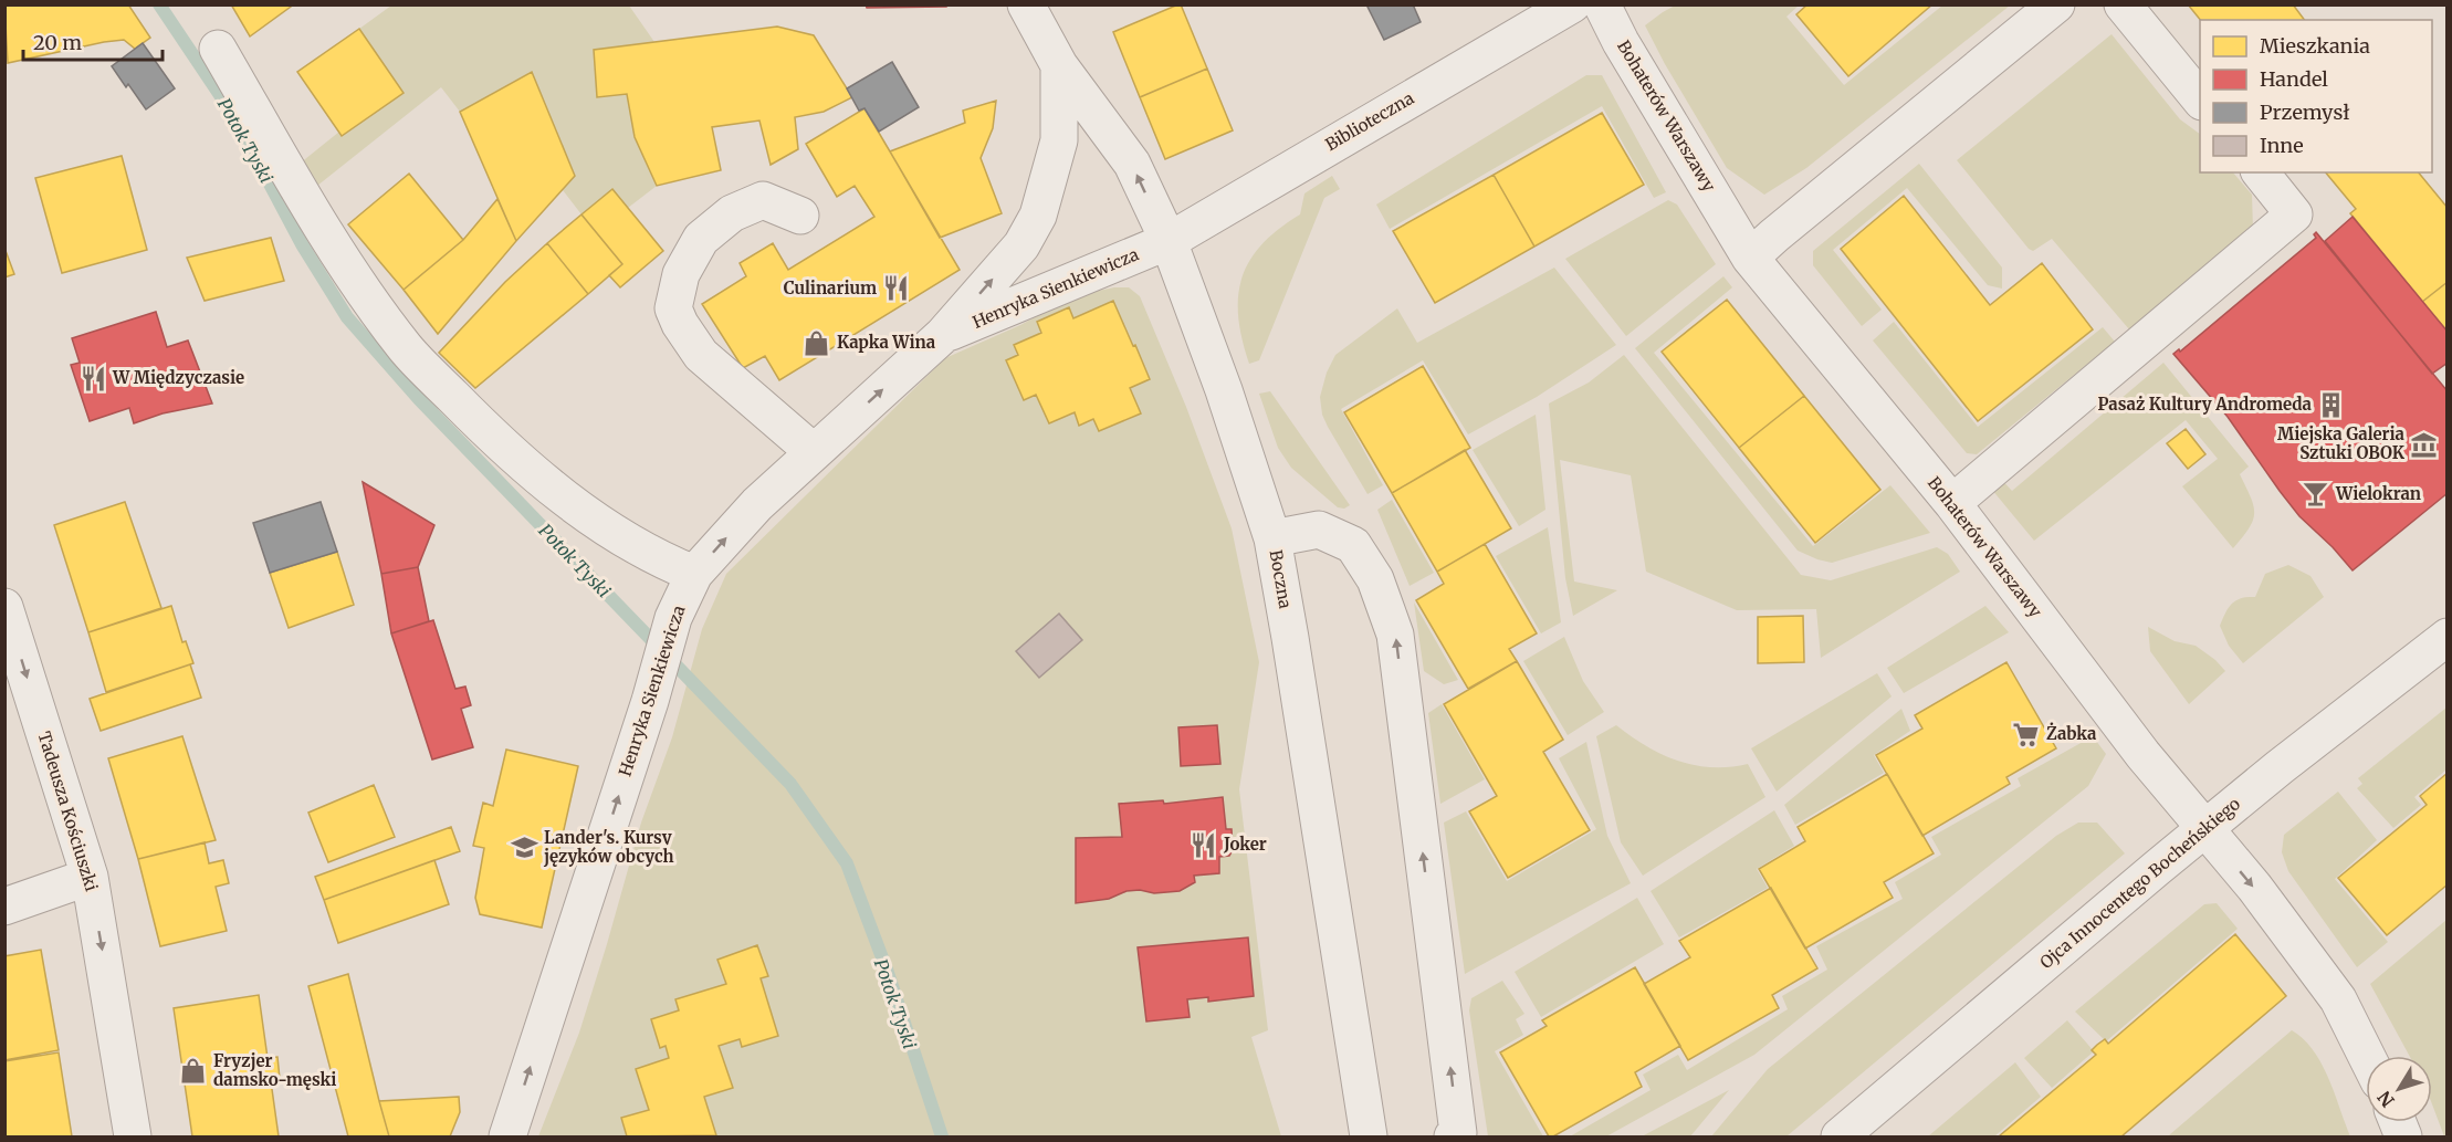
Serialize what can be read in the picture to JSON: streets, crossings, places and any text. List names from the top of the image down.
{
  "streets": {
    "street": [
      "Bohaterów Warszawy",
      "Biblioteczna",
      "Henryka Sienkiewicza",
      "Boczna",
      "Tadeusza Kościuszki",
      "Ojca Innocentego Bocheńskiego"
    ]
  },
  "crossings": [
    ["Bohaterów Warszawy", "Ojca Innocentego Bocheńskiego"],
    ["Biblioteczna", "Henryka Sienkiewicza"],
    ["Biblioteczna", "Boczna"],
    ["Henryka Sienkiewicza", "Boczna"]
  ],
  "one_way": ["Henryka Sienkiewicza", "Tadeusza Kościuszki"],
  "water": ["Potok Tyski"],
  "places": {
    "restaurant": ["Culinarium", "W Międzyczasie", "Joker"],
    "shop": ["Kapka Wina", "Fryzjer damsko-męski"],
    "building": ["Pasaż Kultury Andromeda"],
    "museum": ["Miejska Galeria Sztuki OBOK"],
    "bar": ["Wielokran"],
    "supermarket": ["Żabka"],
    "school or university": ["Lander's. Kursy języków obcych"]
  },
  "legend": [
    "Mieszkania",
    "Handel",
    "Przemysł",
    "Inne"
  ],
  "scale_bar": "20 m",
  "north": "bottom left"
}
